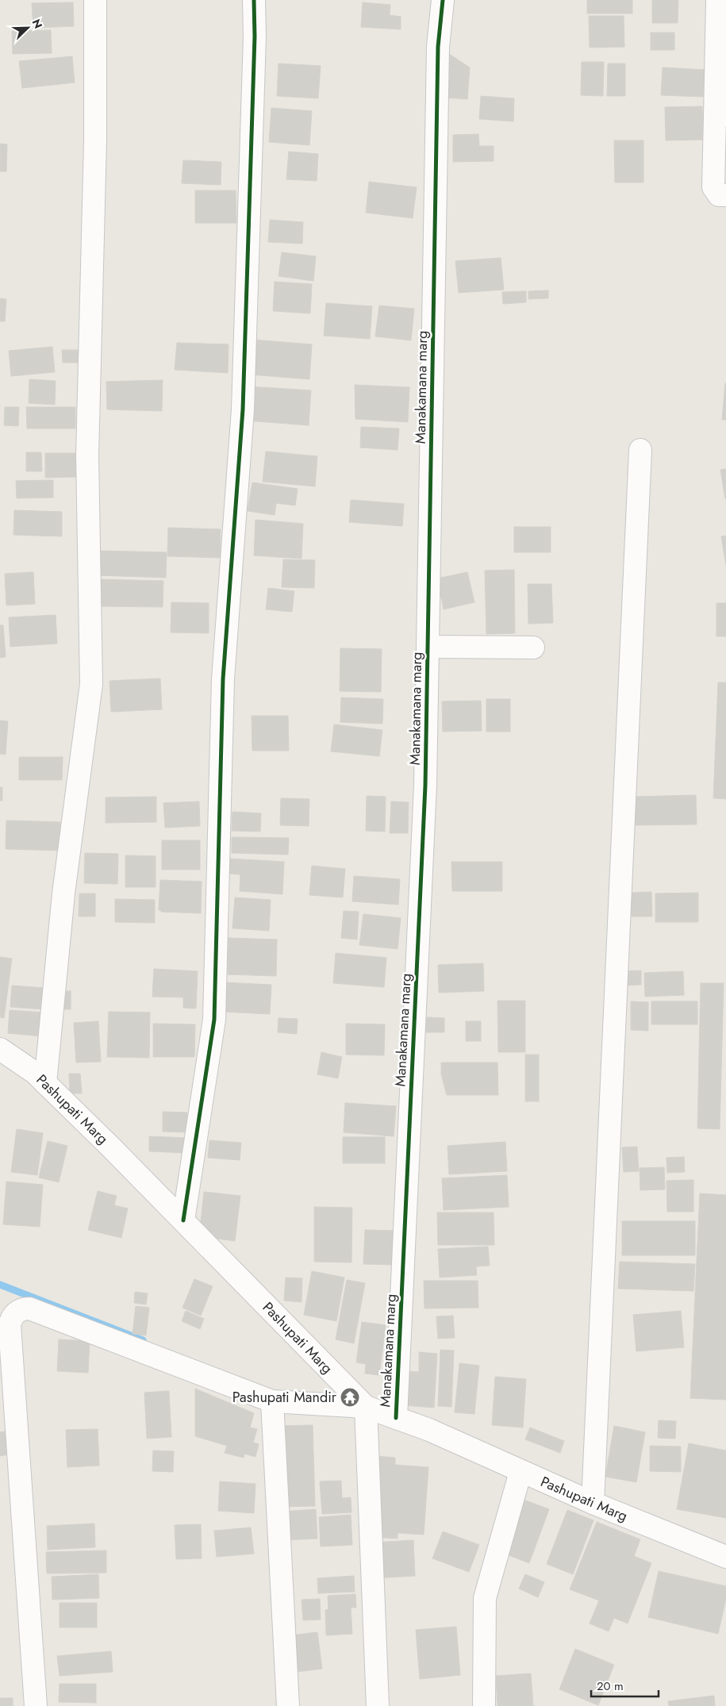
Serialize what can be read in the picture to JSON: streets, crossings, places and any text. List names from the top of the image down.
{
  "streets": {
    "street": ["Manakamana marg", "Pashupati Marg"]
  },
  "crossings": [
    ["Manakamana marg", "Pashupati Marg"]
  ],
  "places": {
    "temple": ["Pashupati Mandir"]
  },
  "scale_bar": "20 m",
  "north": "top right"
}
